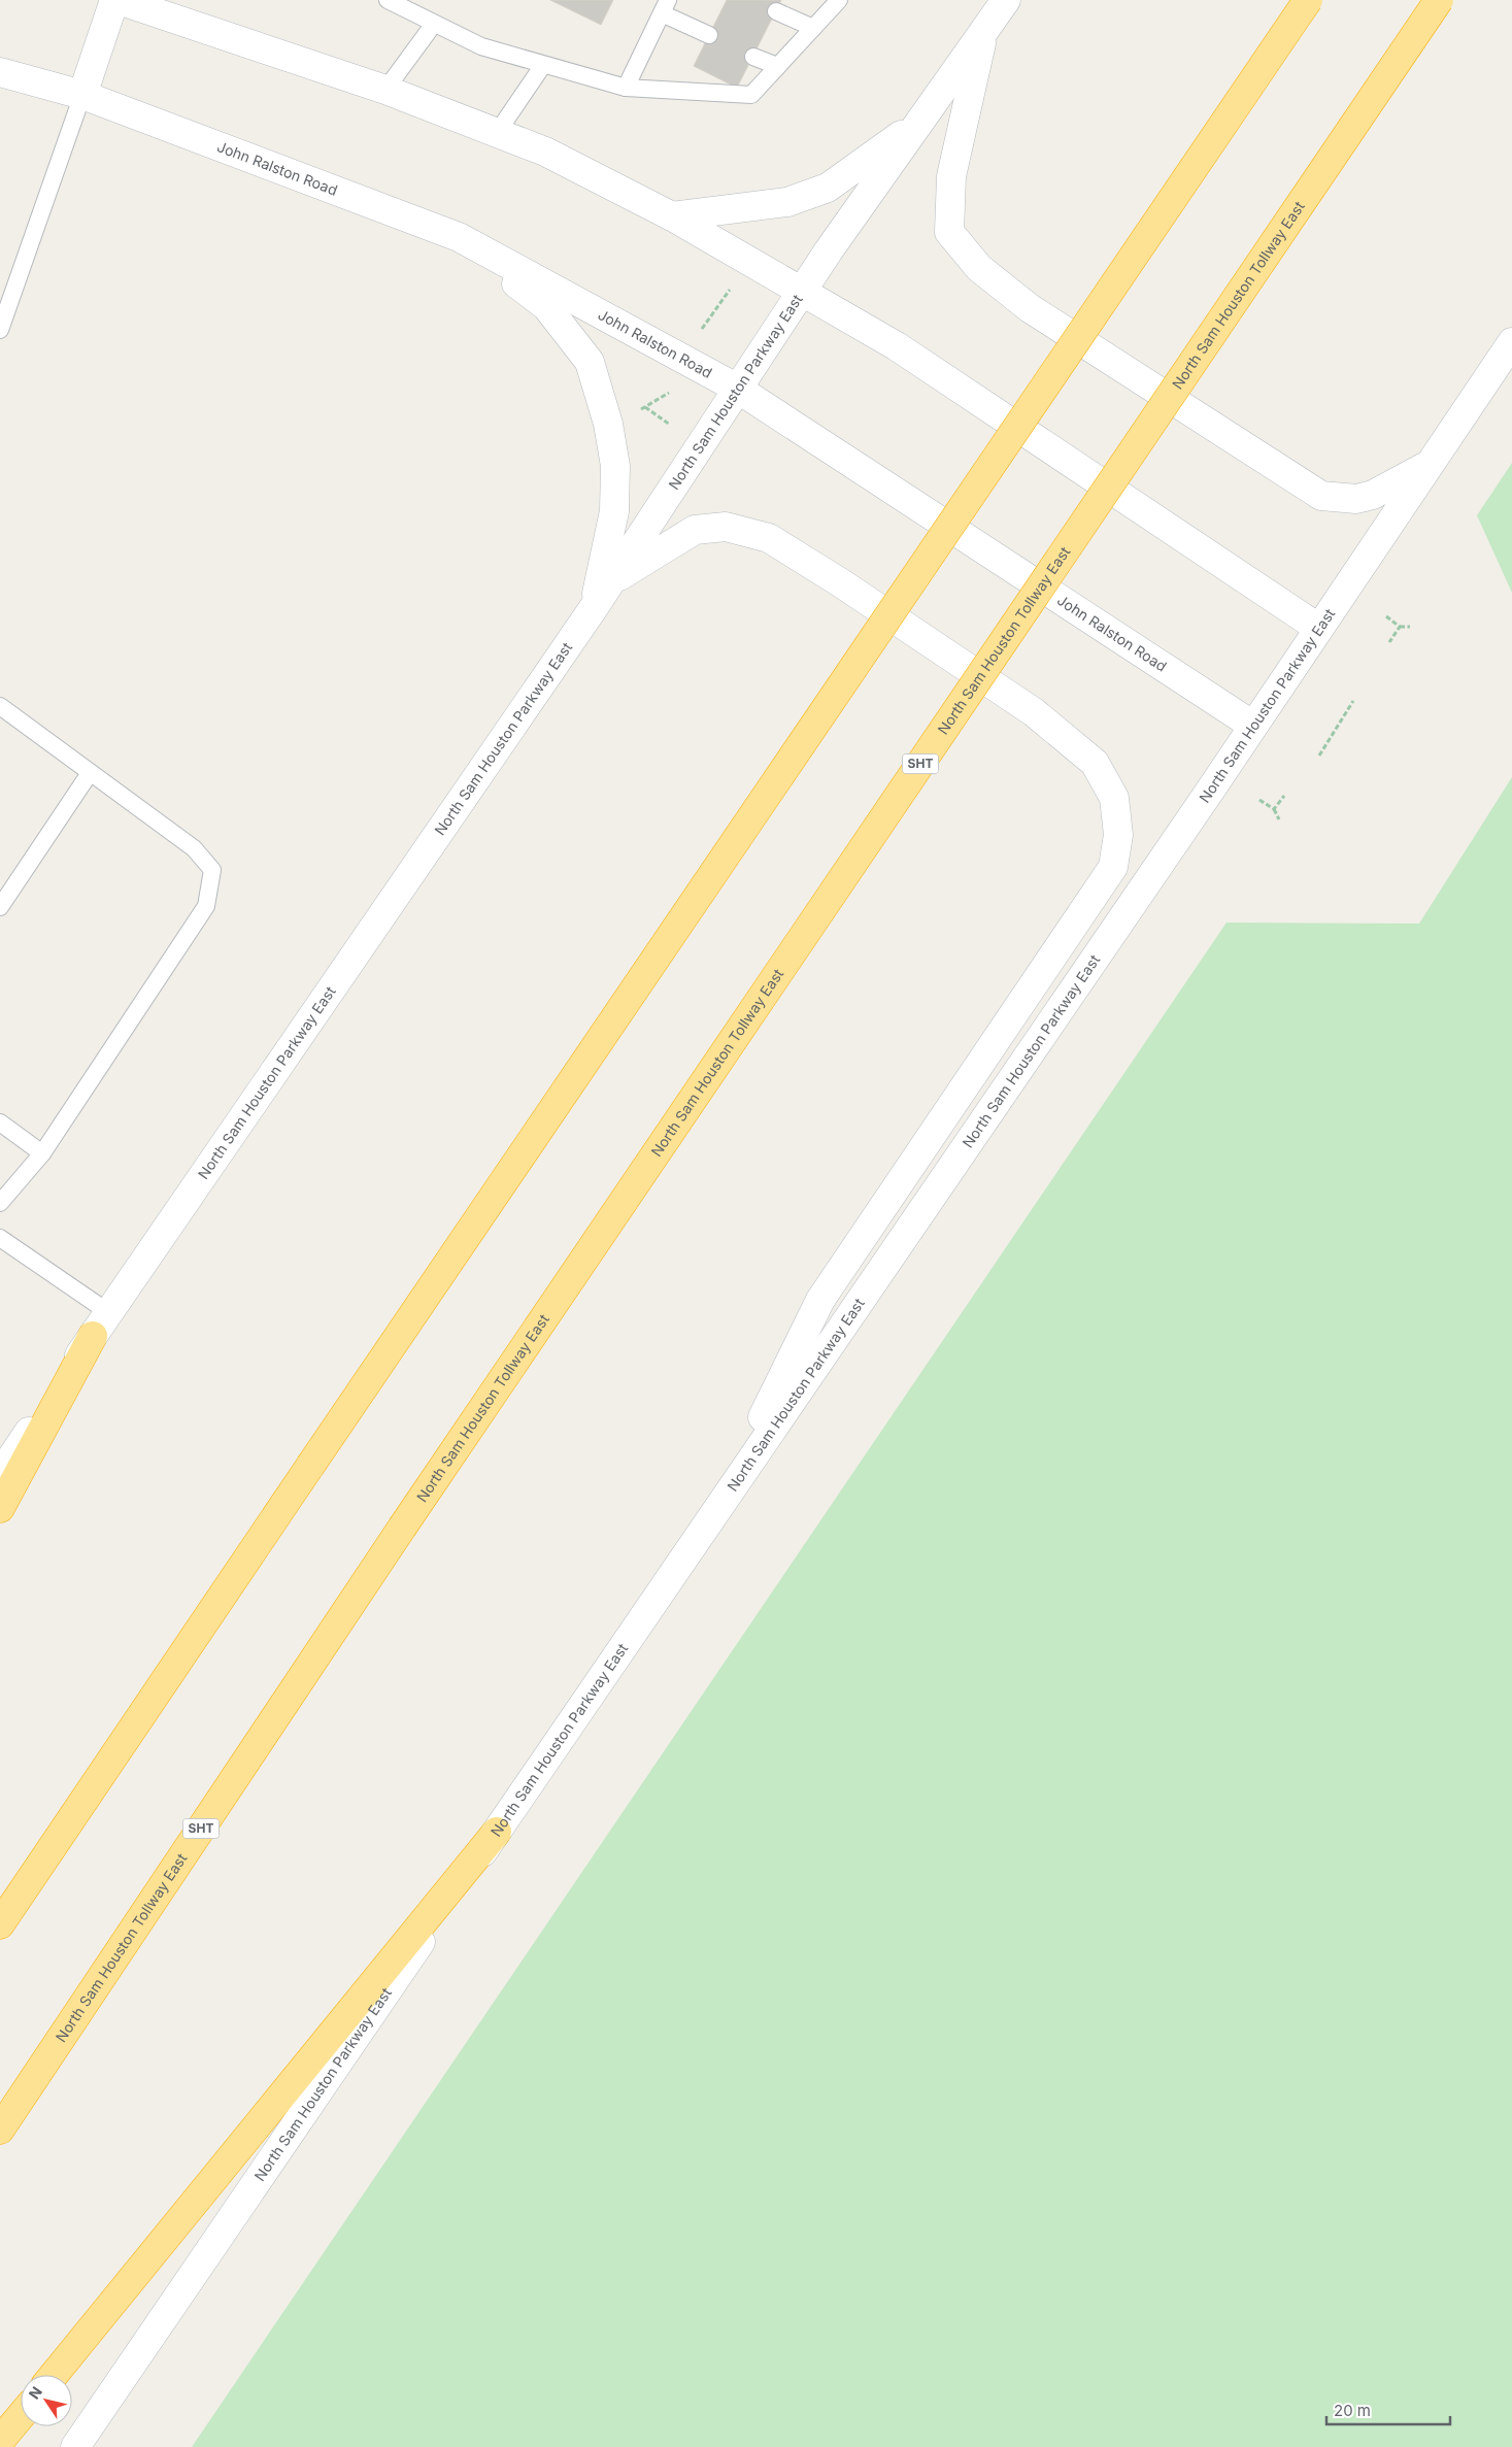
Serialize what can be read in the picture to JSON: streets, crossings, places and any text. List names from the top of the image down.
{
  "streets": {
    "highway": ["North Sam Houston Tollway East", "SHT"],
    "main road": ["John Ralston Road", "North Sam Houston Parkway East"]
  },
  "crossings": [
    ["John Ralston Road", "North Sam Houston Parkway East"]
  ],
  "scale_bar": "20 m",
  "north": "top left"
}
